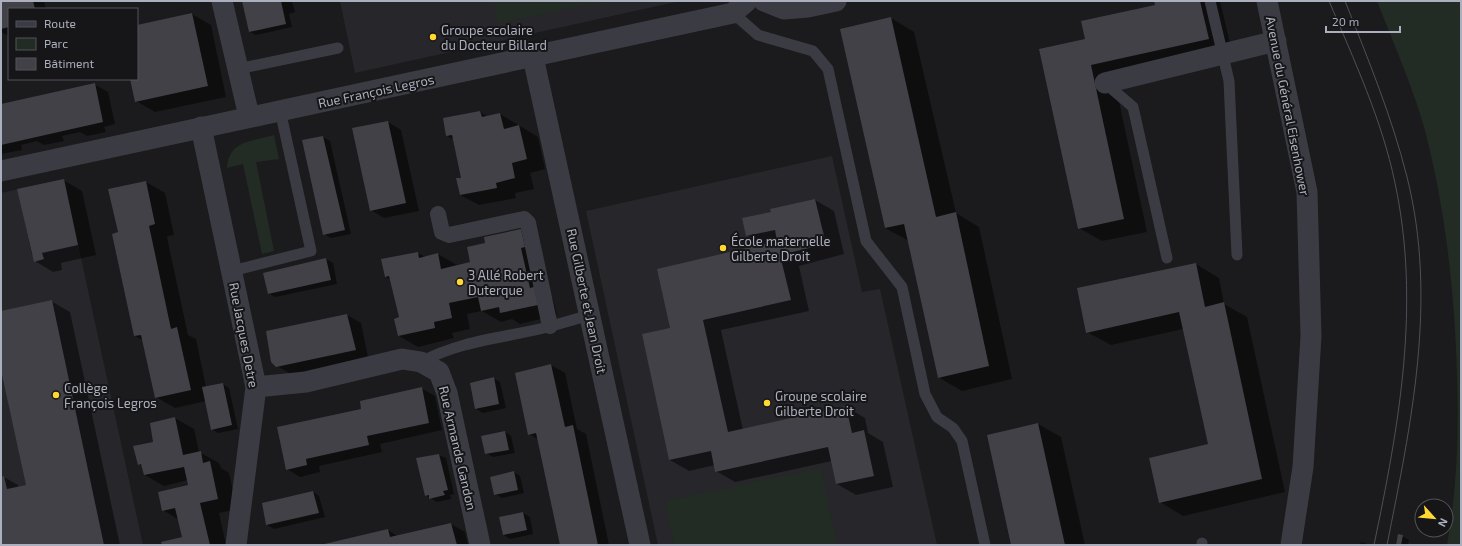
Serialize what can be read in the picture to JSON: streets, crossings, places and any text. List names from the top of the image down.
{
  "streets": {
    "street": [
      "Rue François Legros",
      "Avenue du Général Eisenhower",
      "Rue Gilberte et Jean Droit",
      "Rue Jacques Detre",
      "Rue Armande Gandon"
    ]
  },
  "crossings": [
    ["Rue François Legros", "Rue Gilberte et Jean Droit"],
    ["Rue François Legros", "Rue Jacques Detre"],
    ["Rue Jacques Detre", "Rue Armande Gandon"]
  ],
  "places": [
    "Groupe scolaire du Docteur Billard",
    "École maternelle Gilberte Droit",
    "3 Allé Robert Duterque",
    "Collège François Legros",
    "Groupe scolaire Gilberte Droit"
  ],
  "legend": ["Route", "Parc", "Bâtiment"],
  "scale_bar": "20 m",
  "north": "bottom right"
}
